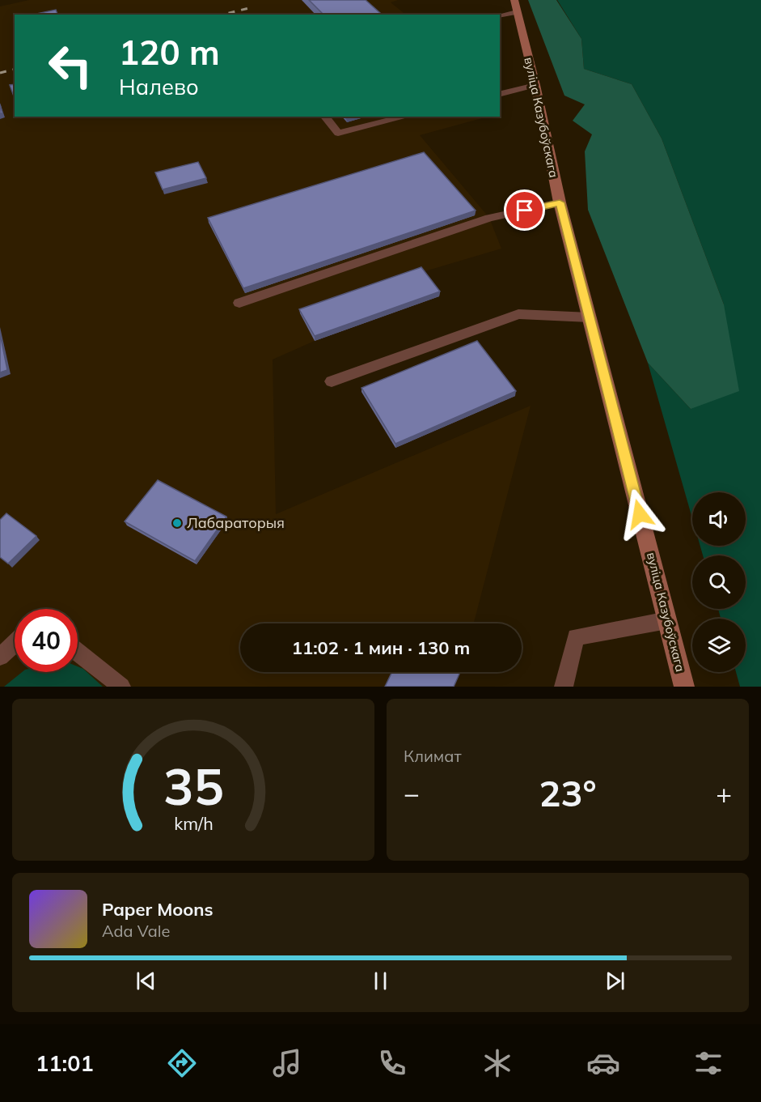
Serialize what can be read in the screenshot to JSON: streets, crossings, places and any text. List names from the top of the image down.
{
  "streets": {
    "street": ["вуліца Казубоўскага"]
  },
  "places": ["Лабараторыя"],
  "page": {
    "turn": ["120 m", "Налево"],
    "limit": "40",
    "trip": "11:02 · 1 мин · 130 m",
    "tile": "Климат",
    "heat": ["−", "23°", "+"],
    "song": ["Paper Moons", "Ada Vale"],
    "tabs": "11:01",
    "gauge": ["35", "km/h"]
  }
}
